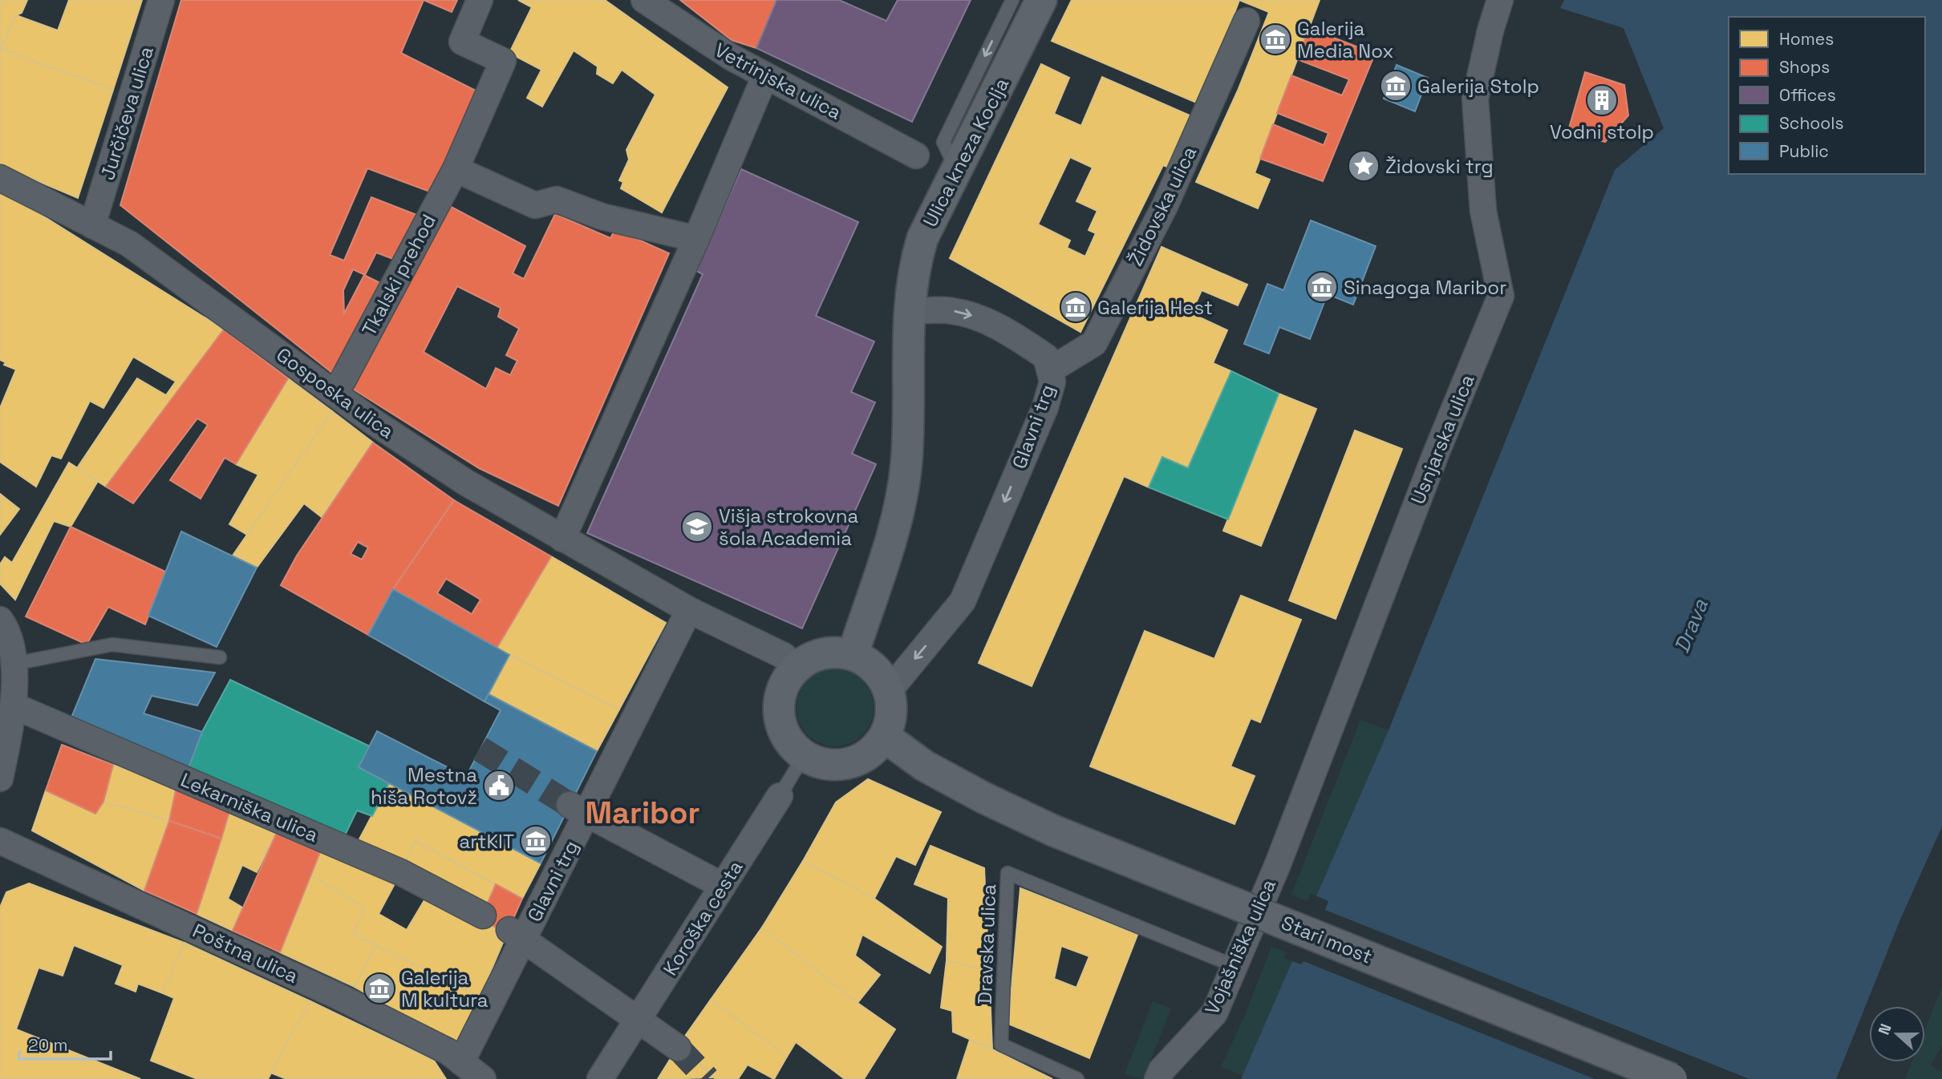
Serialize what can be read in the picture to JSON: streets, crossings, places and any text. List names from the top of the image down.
{
  "streets": {
    "street": [
      "Vetrinjska ulica",
      "Jurčičeva ulica",
      "Ulica kneza Koclja",
      "Židovska ulica",
      "Tkalski prehod",
      "Gosposka ulica",
      "Glavni trg",
      "Usnjarska ulica",
      "Lekarniška ulica",
      "Koroška cesta",
      "Stari most",
      "Vojašniška ulica",
      "Poštna ulica"
    ],
    "lane": ["Dravska ulica"]
  },
  "crossings": [
    ["Jurčičeva ulica", "Gosposka ulica"],
    ["Ulica kneza Koclja", "Glavni trg"],
    ["Židovska ulica", "Glavni trg"],
    ["Gosposka ulica", "Glavni trg"],
    ["Glavni trg", "Koroška cesta"],
    ["Glavni trg", "Stari most"],
    ["Glavni trg", "Poštna ulica"],
    ["Usnjarska ulica", "Vojašniška ulica"],
    ["Koroška cesta", "Stari most"],
    ["Dravska ulica", "Vojašniška ulica"]
  ],
  "districts": ["Maribor"],
  "water": ["Drava"],
  "places": {
    "museum": [
      "Galerija Media Nox",
      "Galerija Stolp",
      "Sinagoga Maribor",
      "Galerija Hest",
      "artKIT",
      "Galerija M kultura"
    ],
    "building": ["Vodni stolp"],
    "place": ["Židovski trg"],
    "school or university": ["Višja strokovna šola Academia"],
    "public building": ["Mestna hiša Rotovž"]
  },
  "legend": [
    "Homes",
    "Shops",
    "Offices",
    "Schools",
    "Public"
  ],
  "scale_bar": "20 m",
  "north": "left"
}
